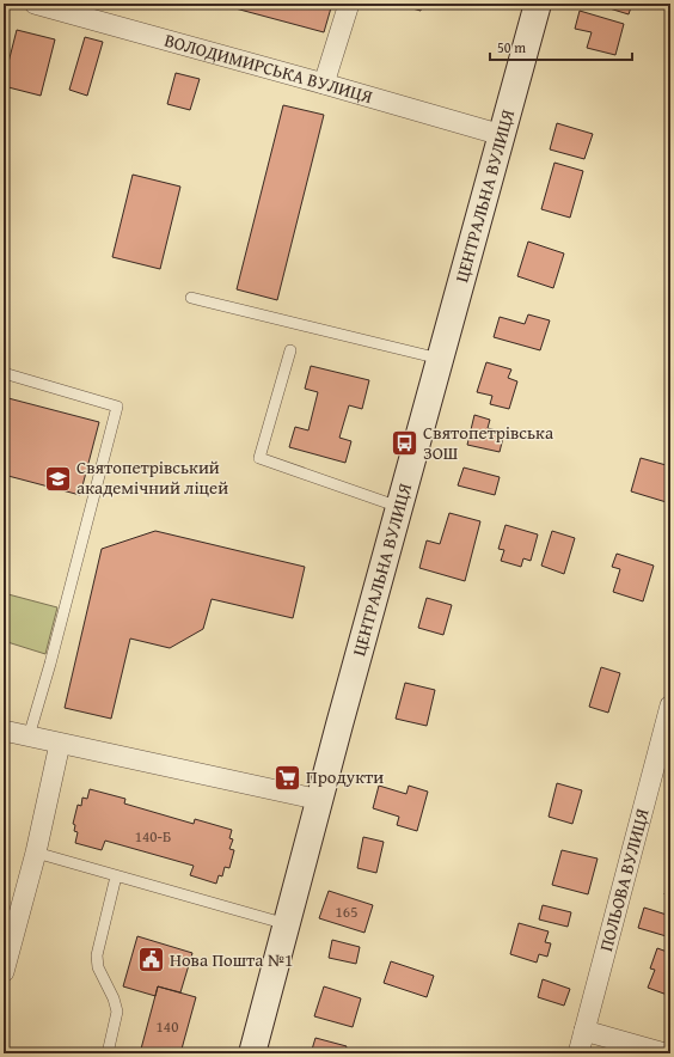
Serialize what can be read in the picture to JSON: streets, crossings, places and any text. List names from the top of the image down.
{
  "streets": {
    "main road": ["ЦЕНТРАЛЬНА ВУЛИЦЯ"],
    "street": ["ВОЛОДИМИРСЬКА ВУЛИЦЯ", "ПОЛЬОВА ВУЛИЦЯ"]
  },
  "crossings": [
    ["ВОЛОДИМИРСЬКА ВУЛИЦЯ", "ЦЕНТРАЛЬНА ВУЛИЦЯ"]
  ],
  "places": {
    "bus stop": ["Святопетрівська ЗОШ"],
    "school or university": ["Святопетрівський академічний ліцей"],
    "supermarket": ["Продукти"],
    "public building": ["Нова Пошта №1"]
  },
  "house_numbers": ["140-Б", "165", "140"],
  "scale_bar": "50 m"
}
